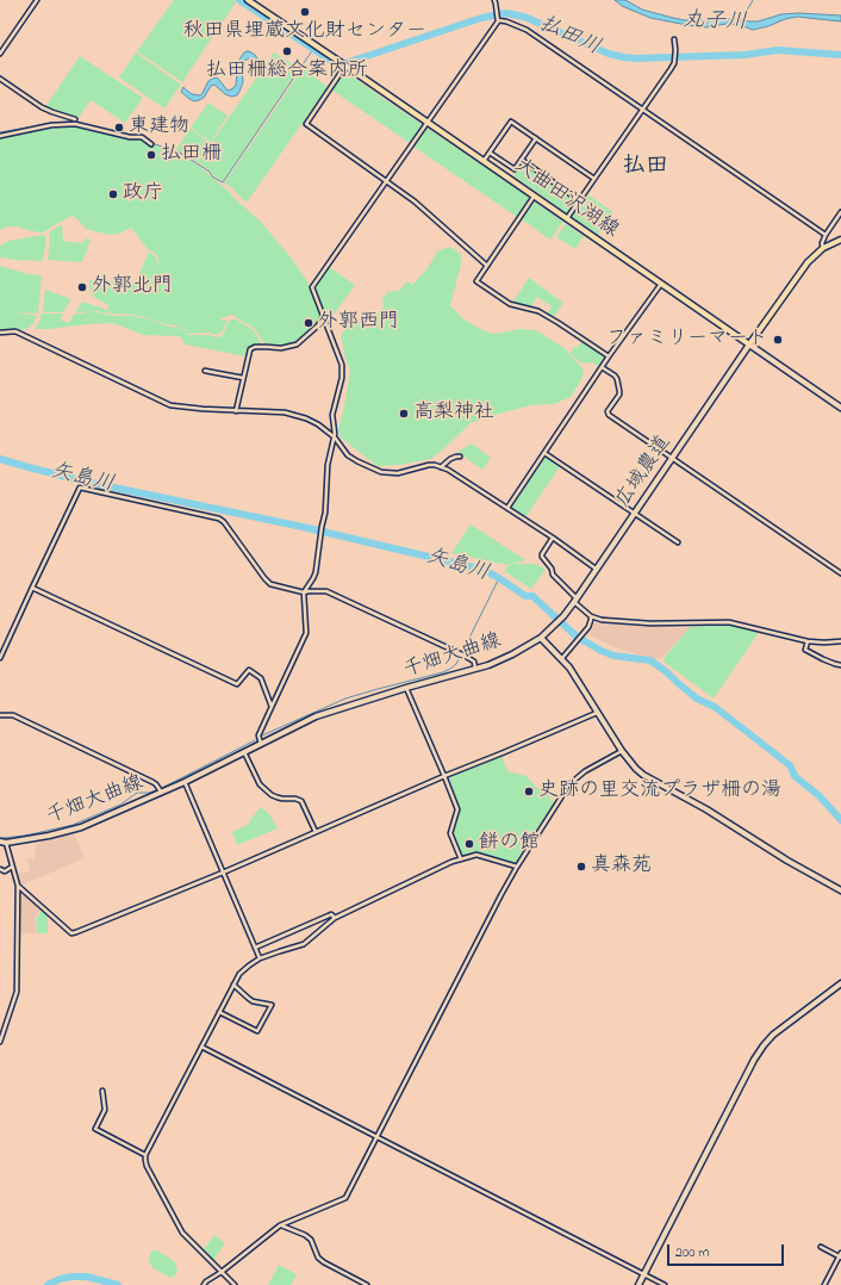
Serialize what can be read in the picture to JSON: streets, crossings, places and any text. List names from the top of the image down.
{
  "streets": {
    "main road": ["大曲田沢湖線", "広域農道", "千畑大曲線"]
  },
  "crossings": [
    ["大曲田沢湖線", "広域農道"],
    ["広域農道", "千畑大曲線"]
  ],
  "districts": ["払田"],
  "water": ["丸子川", "払田川", "矢島川"],
  "places": [
    "秋田県埋蔵文化財センター",
    "払田柵総合案内所",
    "東建物",
    "払田柵",
    "政庁",
    "外郭北門",
    "外郭西門",
    "ファミリーマート",
    "高梨神社",
    "史跡の里交流プラザ柵の湯",
    "餅の館",
    "真森苑"
  ],
  "scale_bar": "200 m"
}
